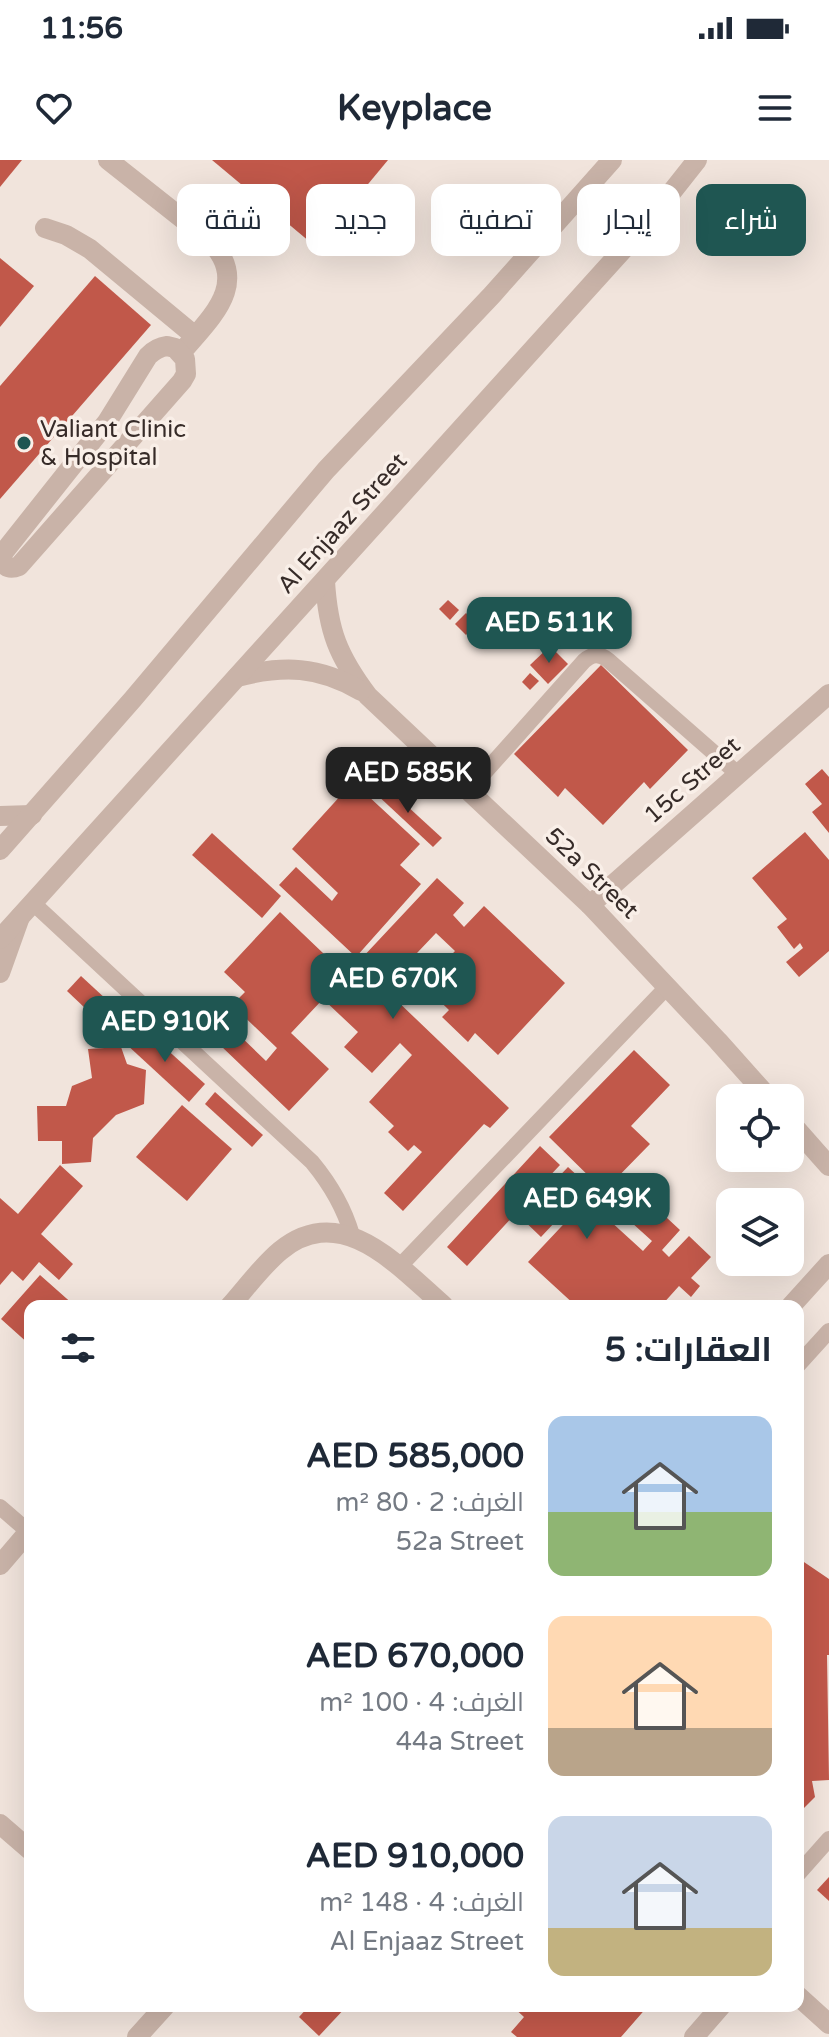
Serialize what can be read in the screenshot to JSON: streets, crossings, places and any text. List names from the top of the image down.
{
  "streets": {
    "street": ["Al Enjaaz Street", "15c Street", "52a Street"]
  },
  "crossings": [
    ["Al Enjaaz Street", "52a Street"],
    ["15c Street", "52a Street"]
  ],
  "places": ["Valiant Clinic & Hospital"],
  "page": {
    "status": "11:56",
    "header": "Keyplace",
    "chip": [
      "شراء",
      "إيجار",
      "تصفية",
      "جديد",
      "شقة"
    ],
    "price": [
      "AED 511K",
      "AED 585K",
      "AED 670K",
      "AED 910K",
      "AED 649K"
    ],
    "heading": "العقارات: 5",
    "list": [
      {
        "name": "AED 585,000",
        "note": "الغرف: 2 · 80 m² · 52a Street"
      },
      {
        "name": "AED 670,000",
        "note": "الغرف: 4 · 100 m² · 44a Street"
      },
      {
        "name": "AED 910,000",
        "note": "الغرف: 4 · 148 m² · Al Enjaaz Street"
      }
    ]
  }
}
